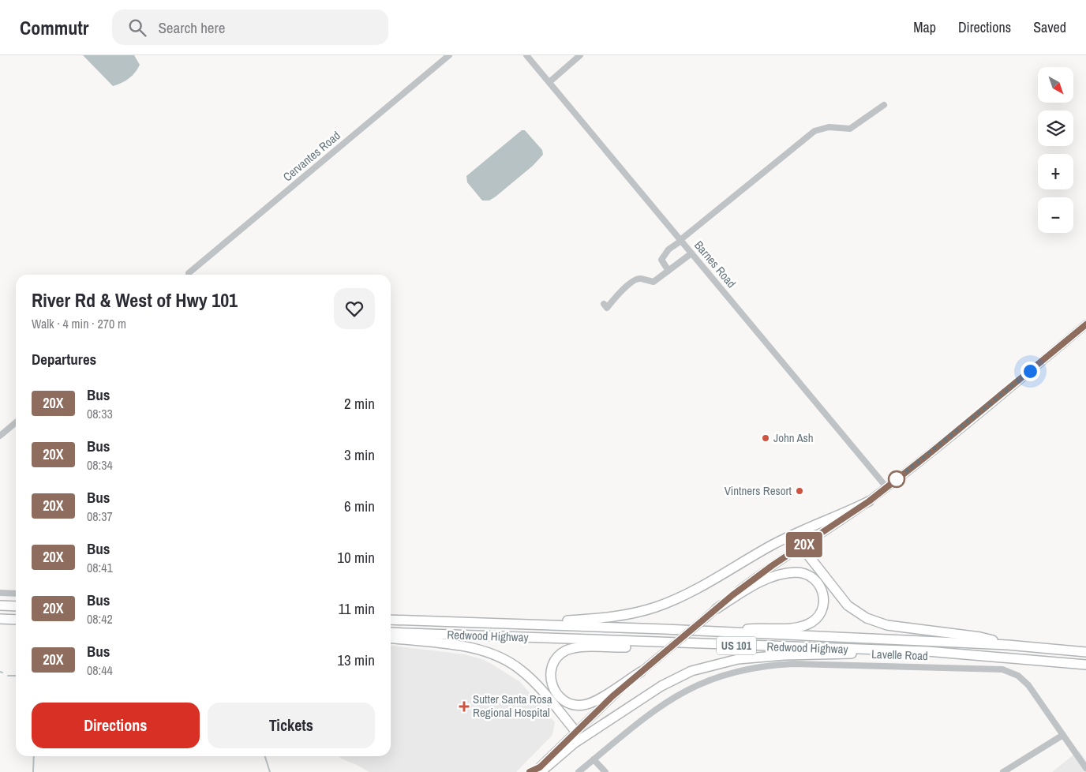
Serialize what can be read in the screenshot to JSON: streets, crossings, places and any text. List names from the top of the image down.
{
  "streets": {
    "highway": ["Redwood Highway", "US 101"],
    "street": ["Cervantes Road", "Barnes Road", "Lavelle Road"]
  },
  "places": {
    "other": ["John Ash", "Vintners Resort"],
    "health": ["Sutter Santa Rosa Regional Hospital"]
  },
  "lines": ["bus line 20X"],
  "north": "bottom right",
  "page": {
    "header": "Commutr",
    "search": "Search here",
    "nav": ["Map", "Directions", "Saved"],
    "on_map": "20X",
    "map_buttons": ["+", "−"],
    "heading": [
      ["River Rd & West of Hwy 101", "Walk · 4 min · 270 m"],
      "Departures"
    ],
    "list": [
      {
        "mark": "20X",
        "name": "Bus",
        "note": "08:33",
        "value": "2 min"
      },
      {
        "mark": "20X",
        "name": "Bus",
        "note": "08:34",
        "value": "3 min"
      },
      {
        "mark": "20X",
        "name": "Bus",
        "note": "08:37",
        "value": "6 min"
      },
      {
        "mark": "20X",
        "name": "Bus",
        "note": "08:41",
        "value": "10 min"
      },
      {
        "mark": "20X",
        "name": "Bus",
        "note": "08:42",
        "value": "11 min"
      },
      {
        "mark": "20X",
        "name": "Bus",
        "note": "08:44",
        "value": "13 min"
      }
    ],
    "buttons": ["Directions", "Tickets"]
  }
}
